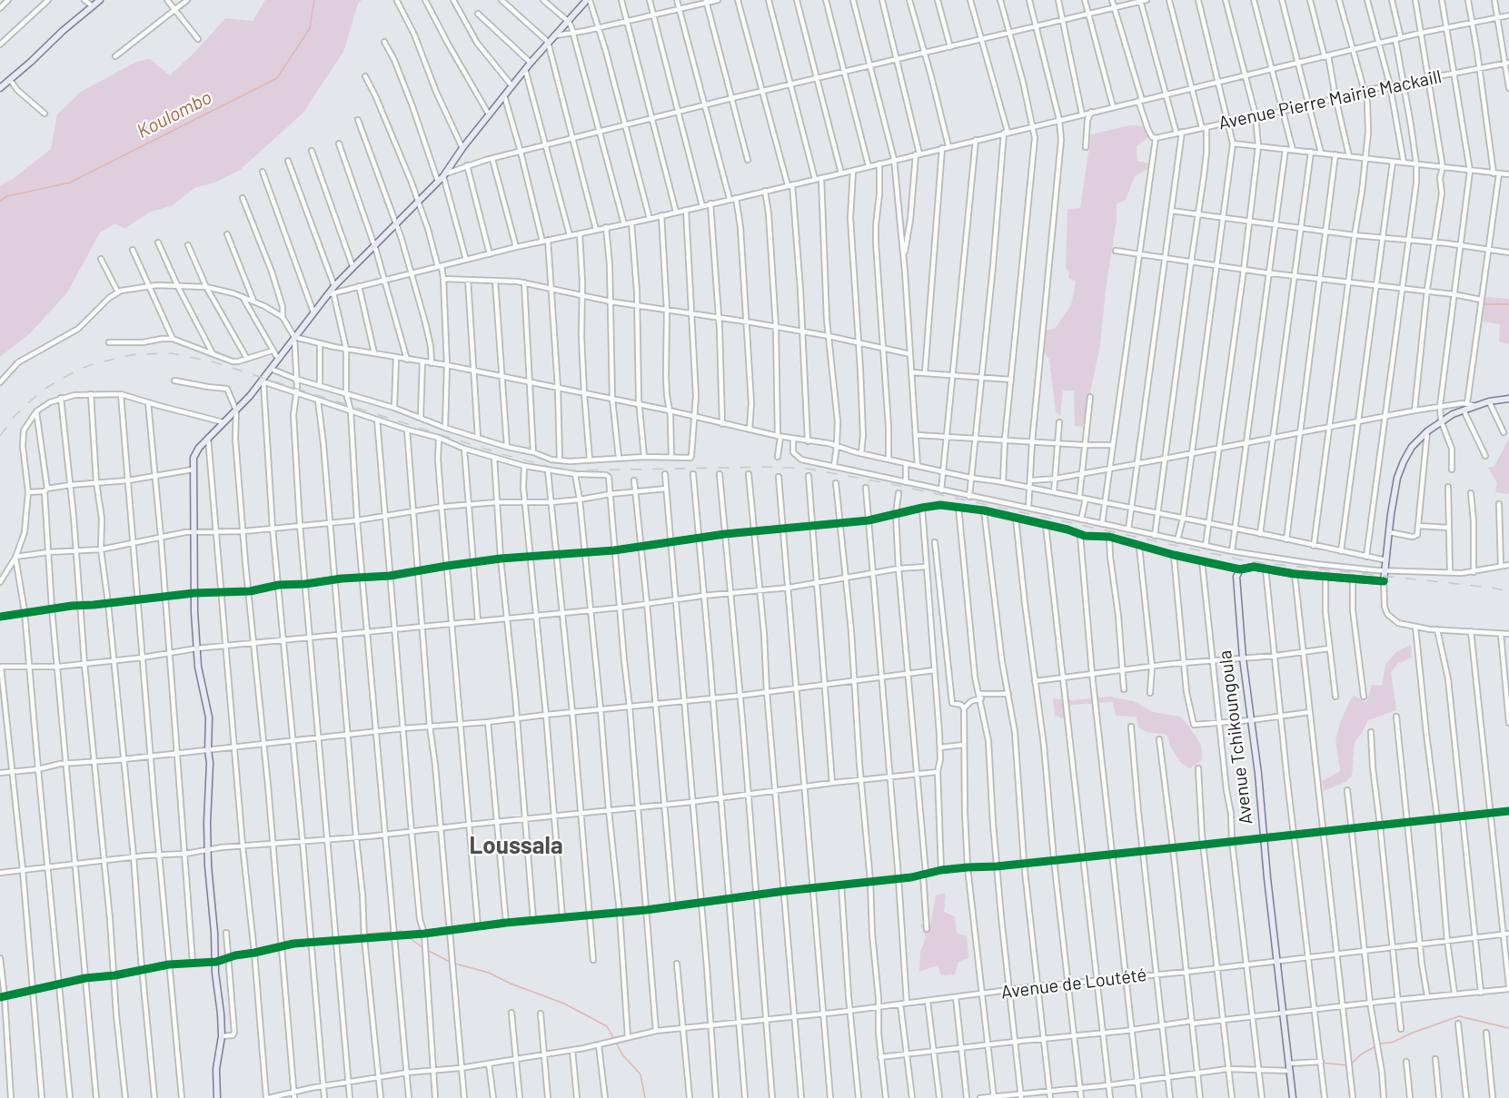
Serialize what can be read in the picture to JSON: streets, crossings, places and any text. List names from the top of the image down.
{
  "streets": {
    "street": ["Avenue Pierre Mairie Mackaill", "Avenue Tchikoungoula", "Avenue de Loutété"]
  },
  "crossings": [
    ["Avenue Tchikoungoula", "Avenue de Loutété"]
  ],
  "districts": ["Loussala"],
  "water": ["Koulombo"]
}
